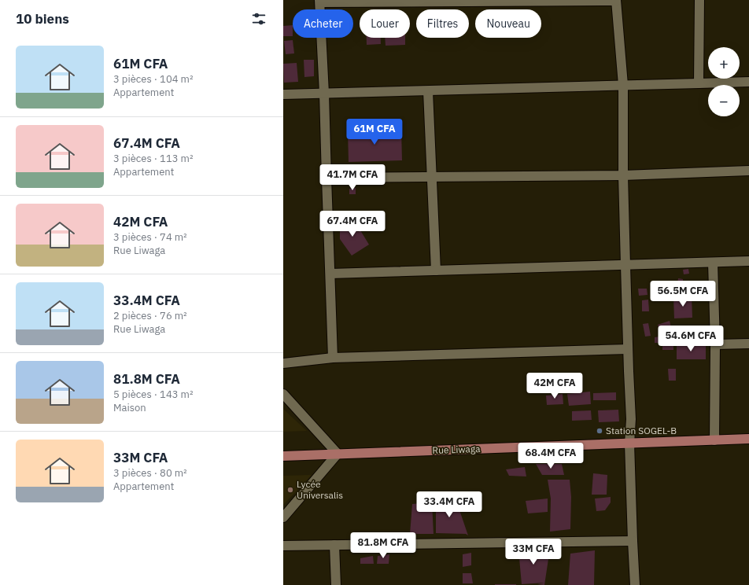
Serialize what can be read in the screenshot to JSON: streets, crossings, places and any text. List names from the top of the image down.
{
  "streets": {
    "main road": ["Rue Liwaga"]
  },
  "places": ["Station SOGEL-B", "Lycée Universalis"],
  "page": {
    "heading": "10 biens",
    "chip": [
      "Acheter",
      "Louer",
      "Filtres",
      "Nouveau"
    ],
    "list": [
      {
        "name": "61M CFA",
        "note": "3 pièces · 104 m² · Appartement"
      },
      {
        "name": "67.4M CFA",
        "note": "3 pièces · 113 m² · Appartement"
      },
      {
        "name": "42M CFA",
        "note": "3 pièces · 74 m² · Rue Liwaga"
      },
      {
        "name": "33.4M CFA",
        "note": "2 pièces · 76 m² · Rue Liwaga"
      },
      {
        "name": "81.8M CFA",
        "note": "5 pièces · 143 m² · Maison"
      },
      {
        "name": "33M CFA",
        "note": "3 pièces · 80 m² · Appartement"
      }
    ],
    "map_buttons": ["+", "−"],
    "price": [
      "61M CFA",
      "41.7M CFA",
      "67.4M CFA",
      "56.5M CFA",
      "54.6M CFA",
      "42M CFA",
      "68.4M CFA",
      "33.4M CFA",
      "81.8M CFA",
      "33M CFA"
    ]
  }
}
